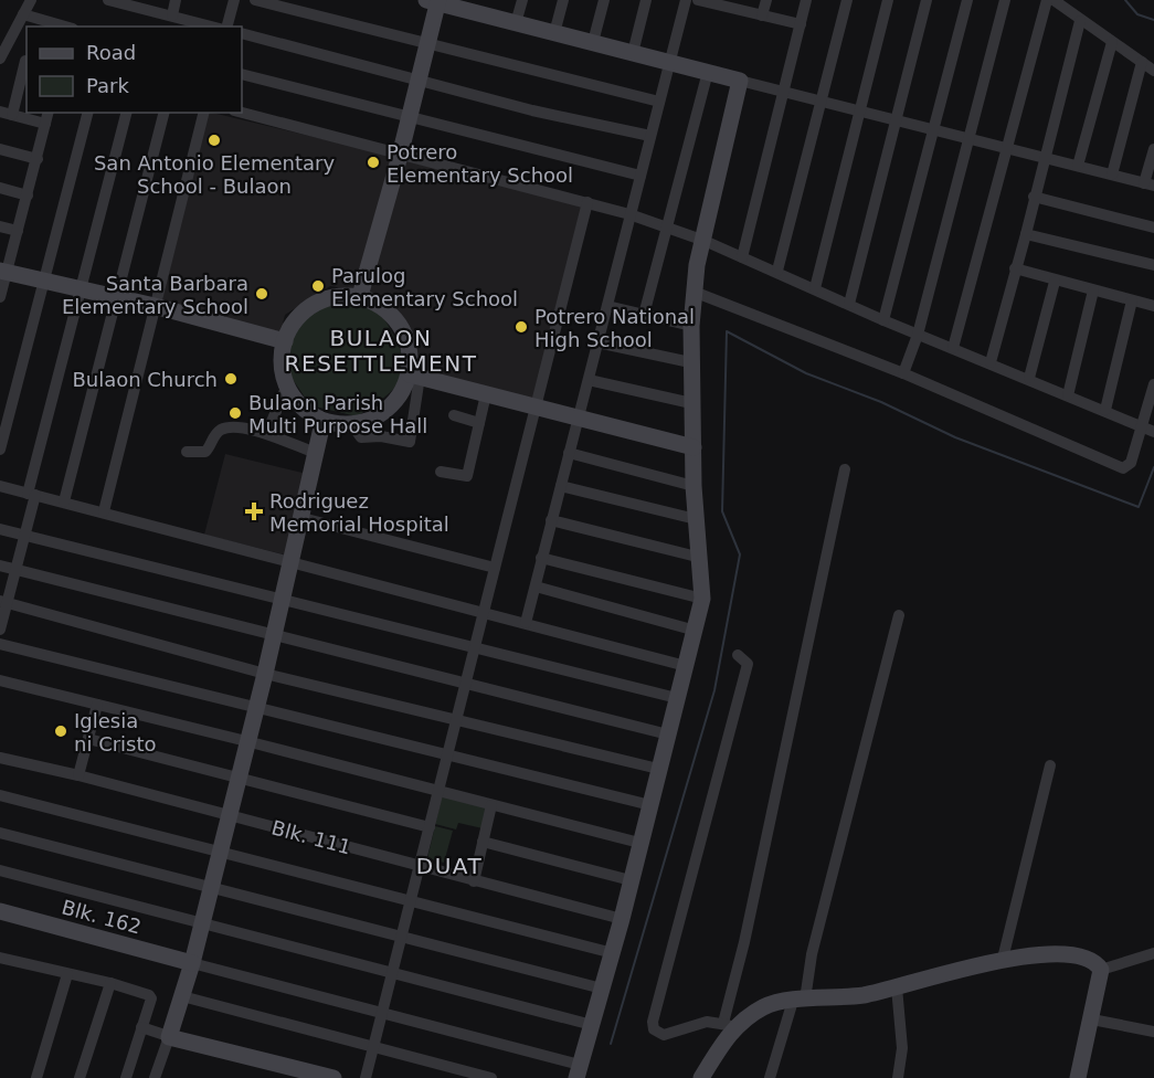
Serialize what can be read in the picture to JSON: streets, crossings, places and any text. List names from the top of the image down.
{
  "streets": {
    "street": ["Blk. 111", "Blk. 162"]
  },
  "districts": ["BULAON RESETTLEMENT", "DUAT"],
  "places": {
    "other": [
      "San Antonio Elementary School - Bulaon",
      "Potrero Elementary School",
      "Parulog Elementary School",
      "Santa Barbara Elementary School",
      "Potrero National High School",
      "Bulaon Church",
      "Bulaon Parish Multi Purpose Hall",
      "Iglesia ni Cristo"
    ],
    "health": ["Rodriguez Memorial Hospital"]
  },
  "legend": ["Road", "Park"]
}
